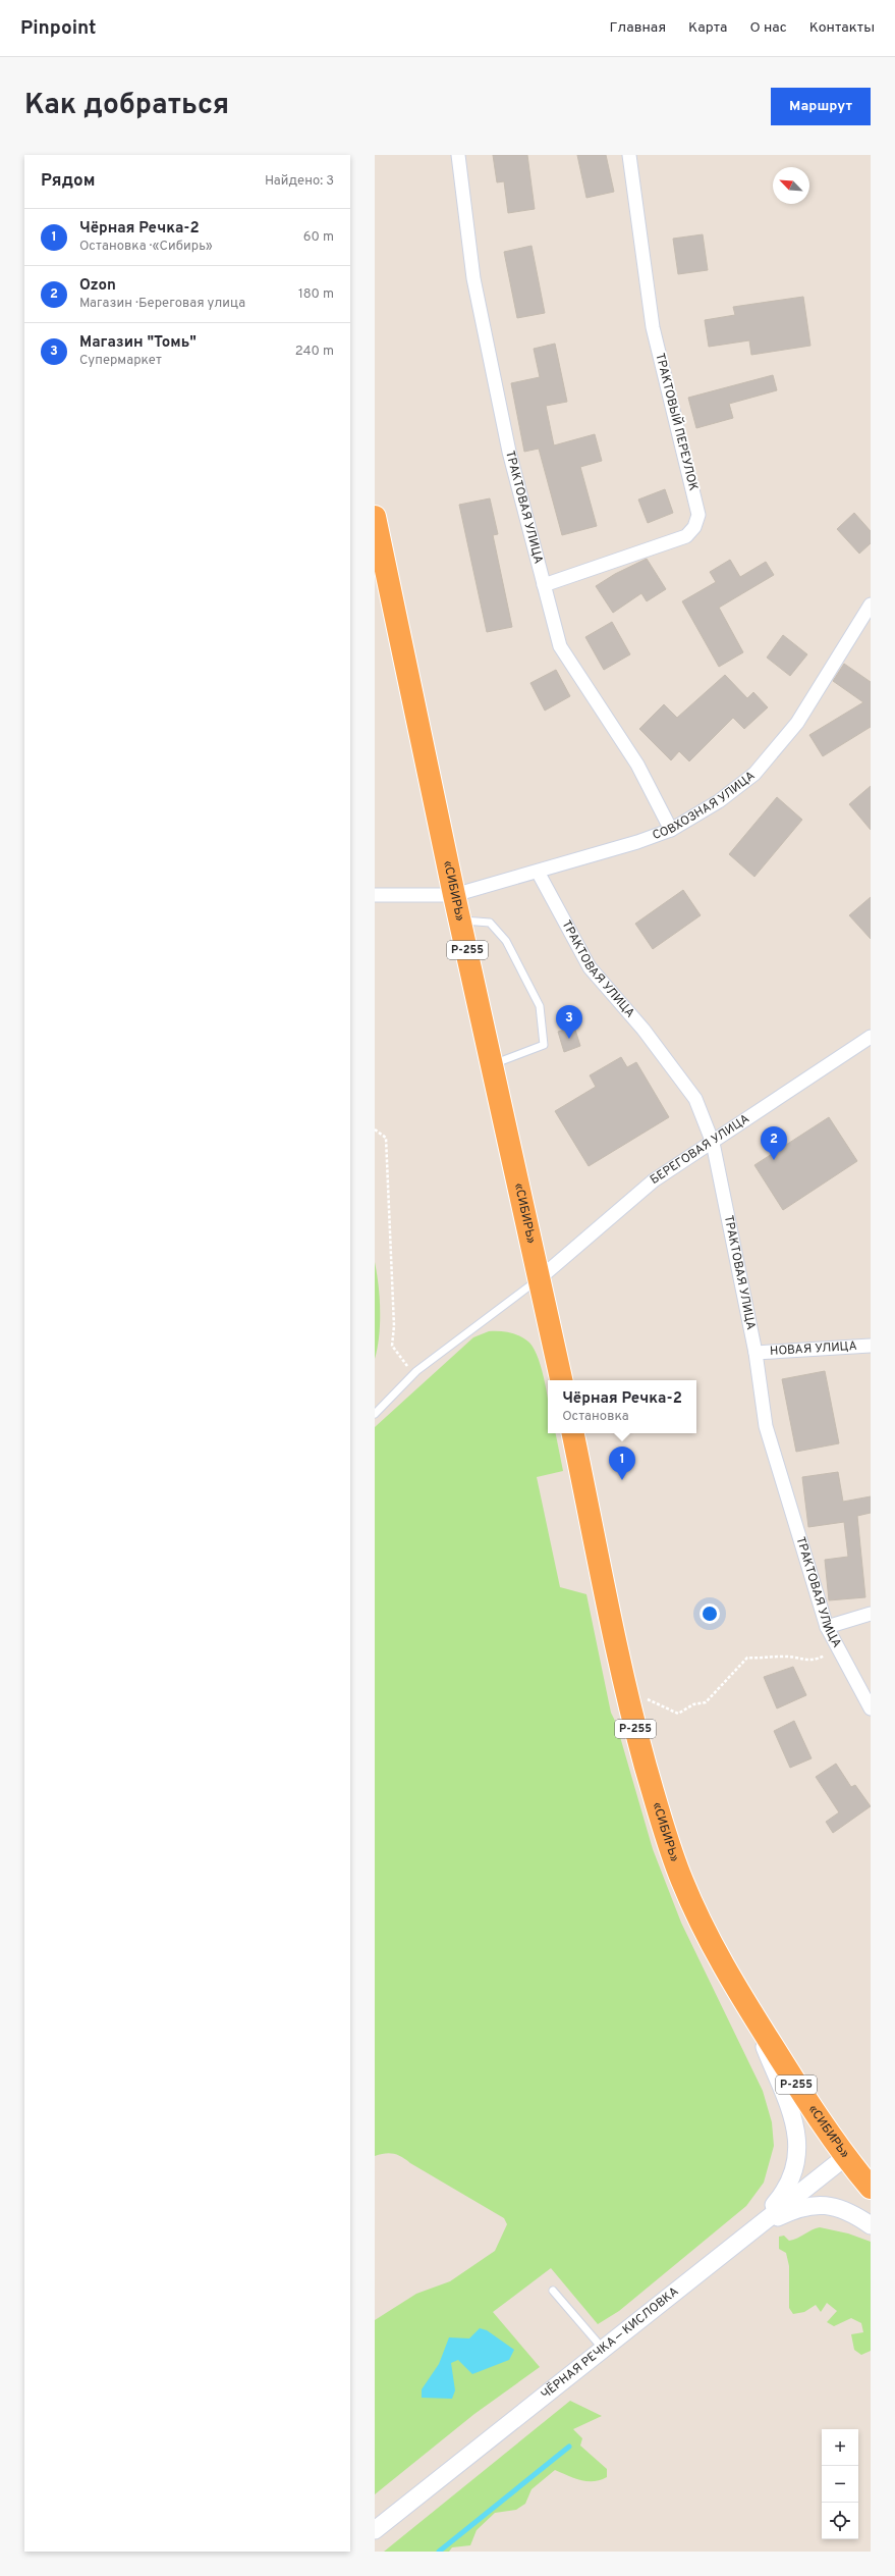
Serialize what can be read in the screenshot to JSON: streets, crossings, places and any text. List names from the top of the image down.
{
  "streets": {
    "highway": ["«СИБИРЬ»", "Р-255"],
    "street": [
      "ТРАКТОВЫЙ ПЕРЕУЛОК",
      "ТРАКТОВАЯ УЛИЦА",
      "СОВХОЗНАЯ УЛИЦА",
      "БЕРЕГОВАЯ УЛИЦА",
      "НОВАЯ УЛИЦА",
      "ЧЁРНАЯ РЕЧКА — КИСЛОВКА"
    ]
  },
  "crossings": [
    ["ТРАКТОВЫЙ ПЕРЕУЛОК", "ТРАКТОВАЯ УЛИЦА"],
    ["ТРАКТОВАЯ УЛИЦА", "СОВХОЗНАЯ УЛИЦА"],
    ["ТРАКТОВАЯ УЛИЦА", "БЕРЕГОВАЯ УЛИЦА"],
    ["ТРАКТОВАЯ УЛИЦА", "НОВАЯ УЛИЦА"],
    ["СОВХОЗНАЯ УЛИЦА", "«СИБИРЬ»"],
    ["«СИБИРЬ»", "БЕРЕГОВАЯ УЛИЦА"],
    ["«СИБИРЬ»", "ЧЁРНАЯ РЕЧКА — КИСЛОВКА"]
  ],
  "north": "top left",
  "page": {
    "header": "Pinpoint",
    "nav": [
      "Главная",
      "Карта",
      "О нас",
      "Контакты"
    ],
    "title": "Как добраться",
    "buttons": "Маршрут",
    "heading": ["Рядом", "Найдено: 3"],
    "list": [
      {
        "mark": "1",
        "name": "Чёрная Речка-2",
        "note": "Остановка · «Сибирь»",
        "value": "60 m"
      },
      {
        "mark": "2",
        "name": "Ozon",
        "note": "Магазин · Береговая улица",
        "value": "180 m"
      },
      {
        "mark": "3",
        "name": "Магазин \"Томь\"",
        "note": "Супермаркет",
        "value": "240 m"
      }
    ],
    "pins": ["3", "2", "1"],
    "popup": ["Чёрная Речка-2", "Остановка"],
    "map_buttons": ["+", "−"]
  }
}
